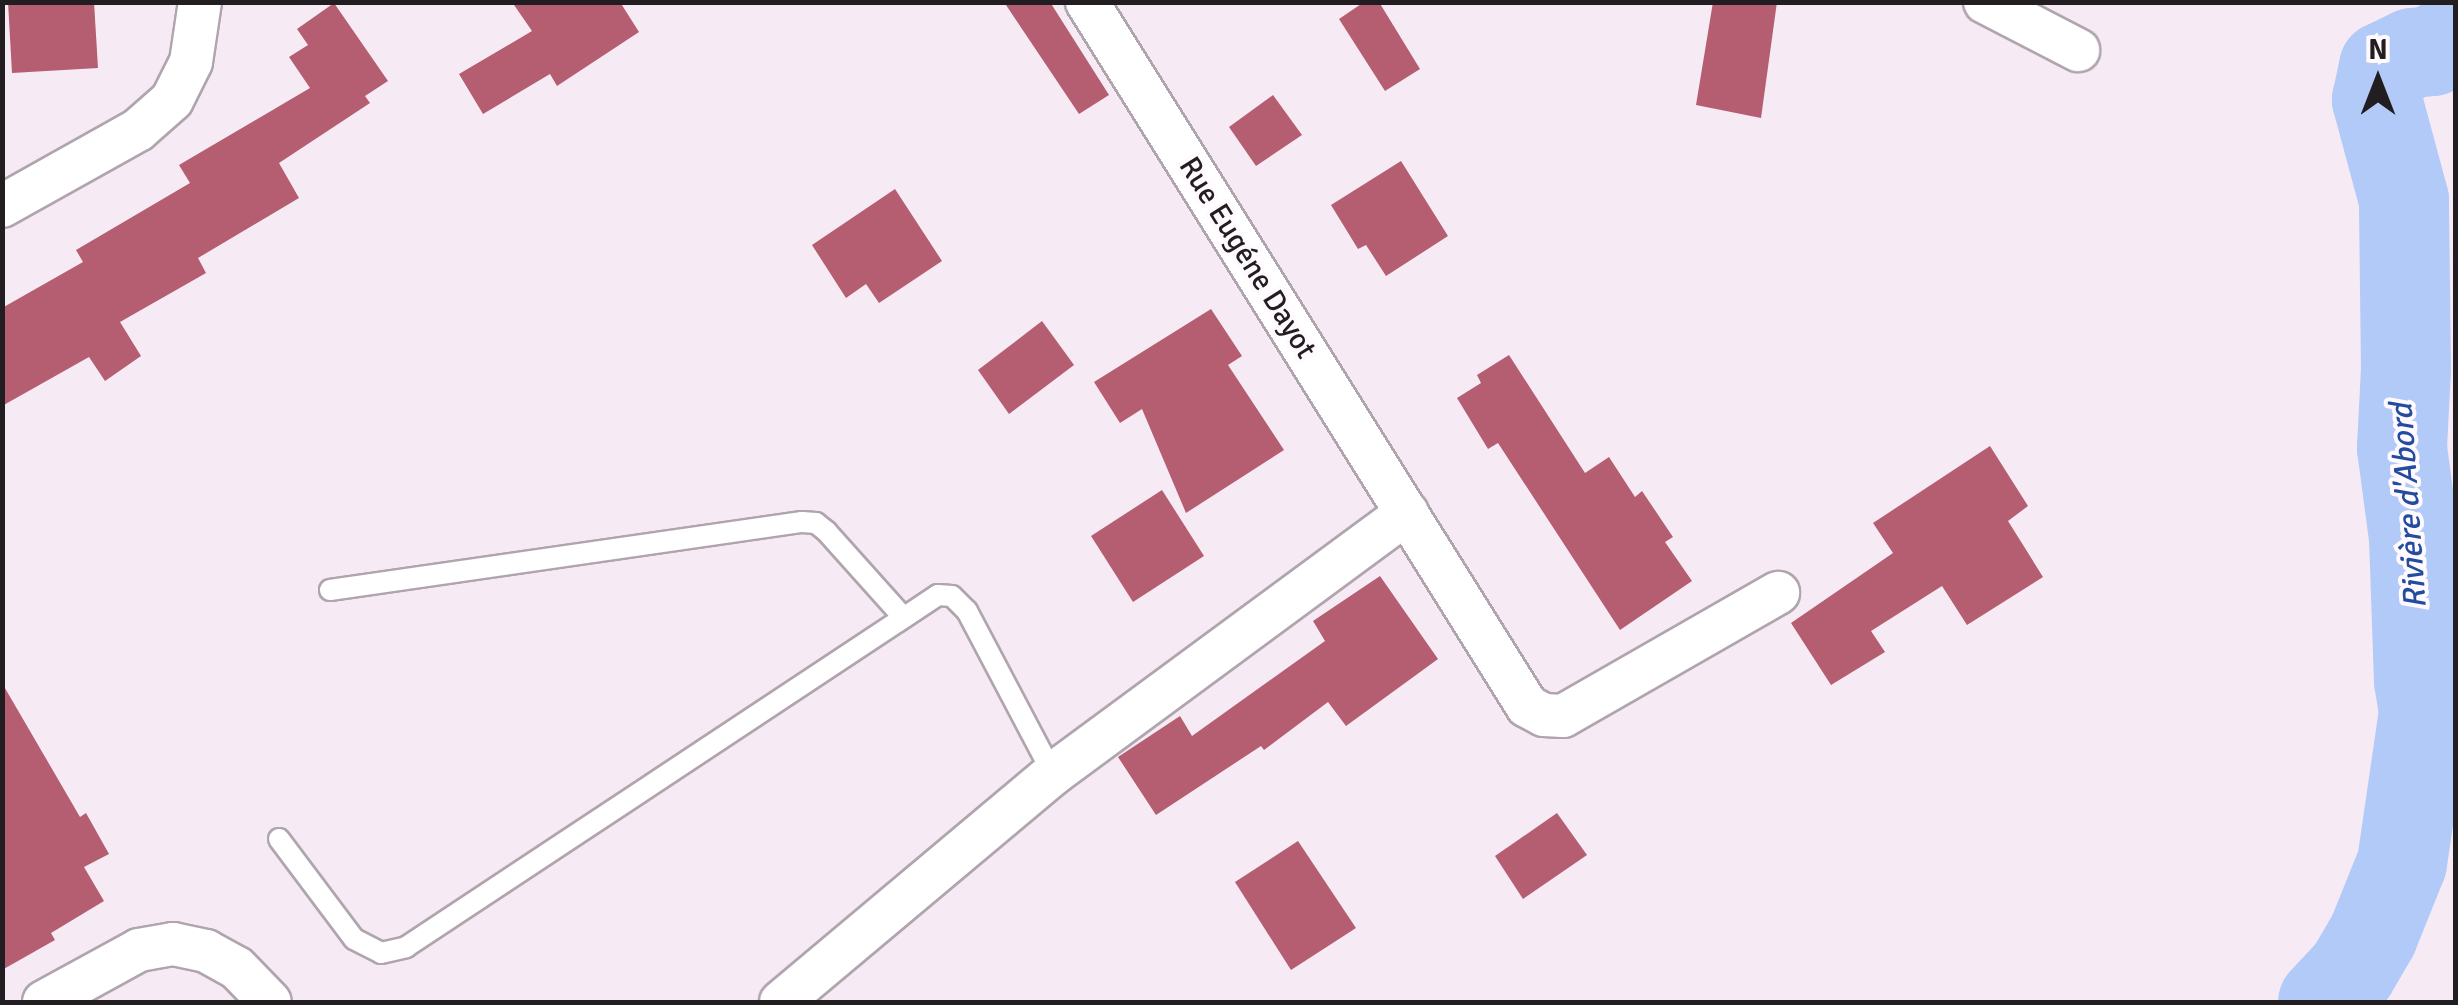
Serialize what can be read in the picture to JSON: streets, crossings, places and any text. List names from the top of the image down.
{
  "streets": {
    "street": ["Rue Eugéne Dayot"]
  },
  "water": ["Rivière d'Abord"],
  "north": "top"
}
